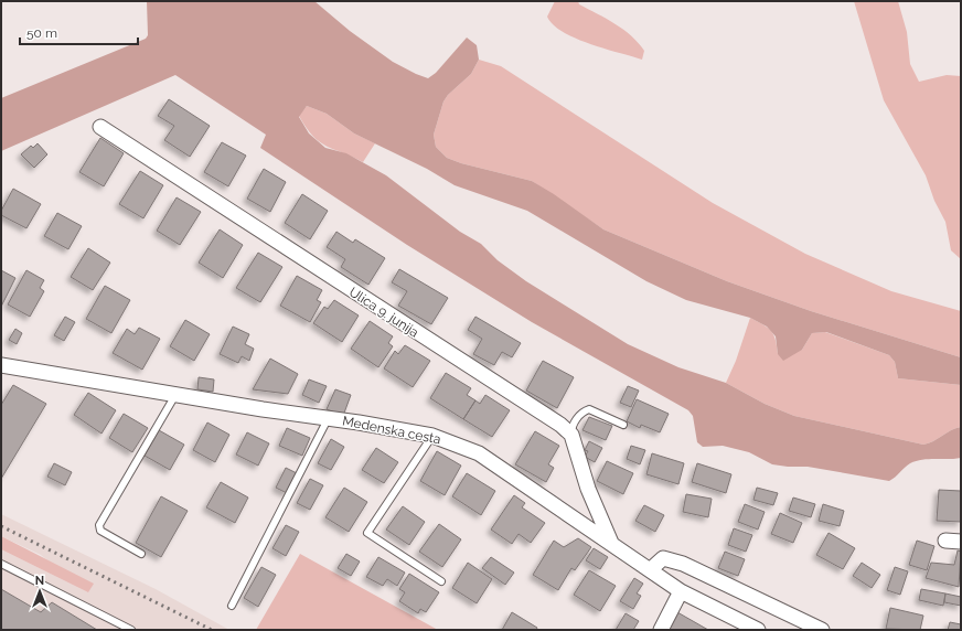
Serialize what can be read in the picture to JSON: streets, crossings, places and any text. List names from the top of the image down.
{
  "streets": {
    "street": ["Ulica 9. junija", "Medenska cesta"]
  },
  "scale_bar": "50 m",
  "north": "top"
}
